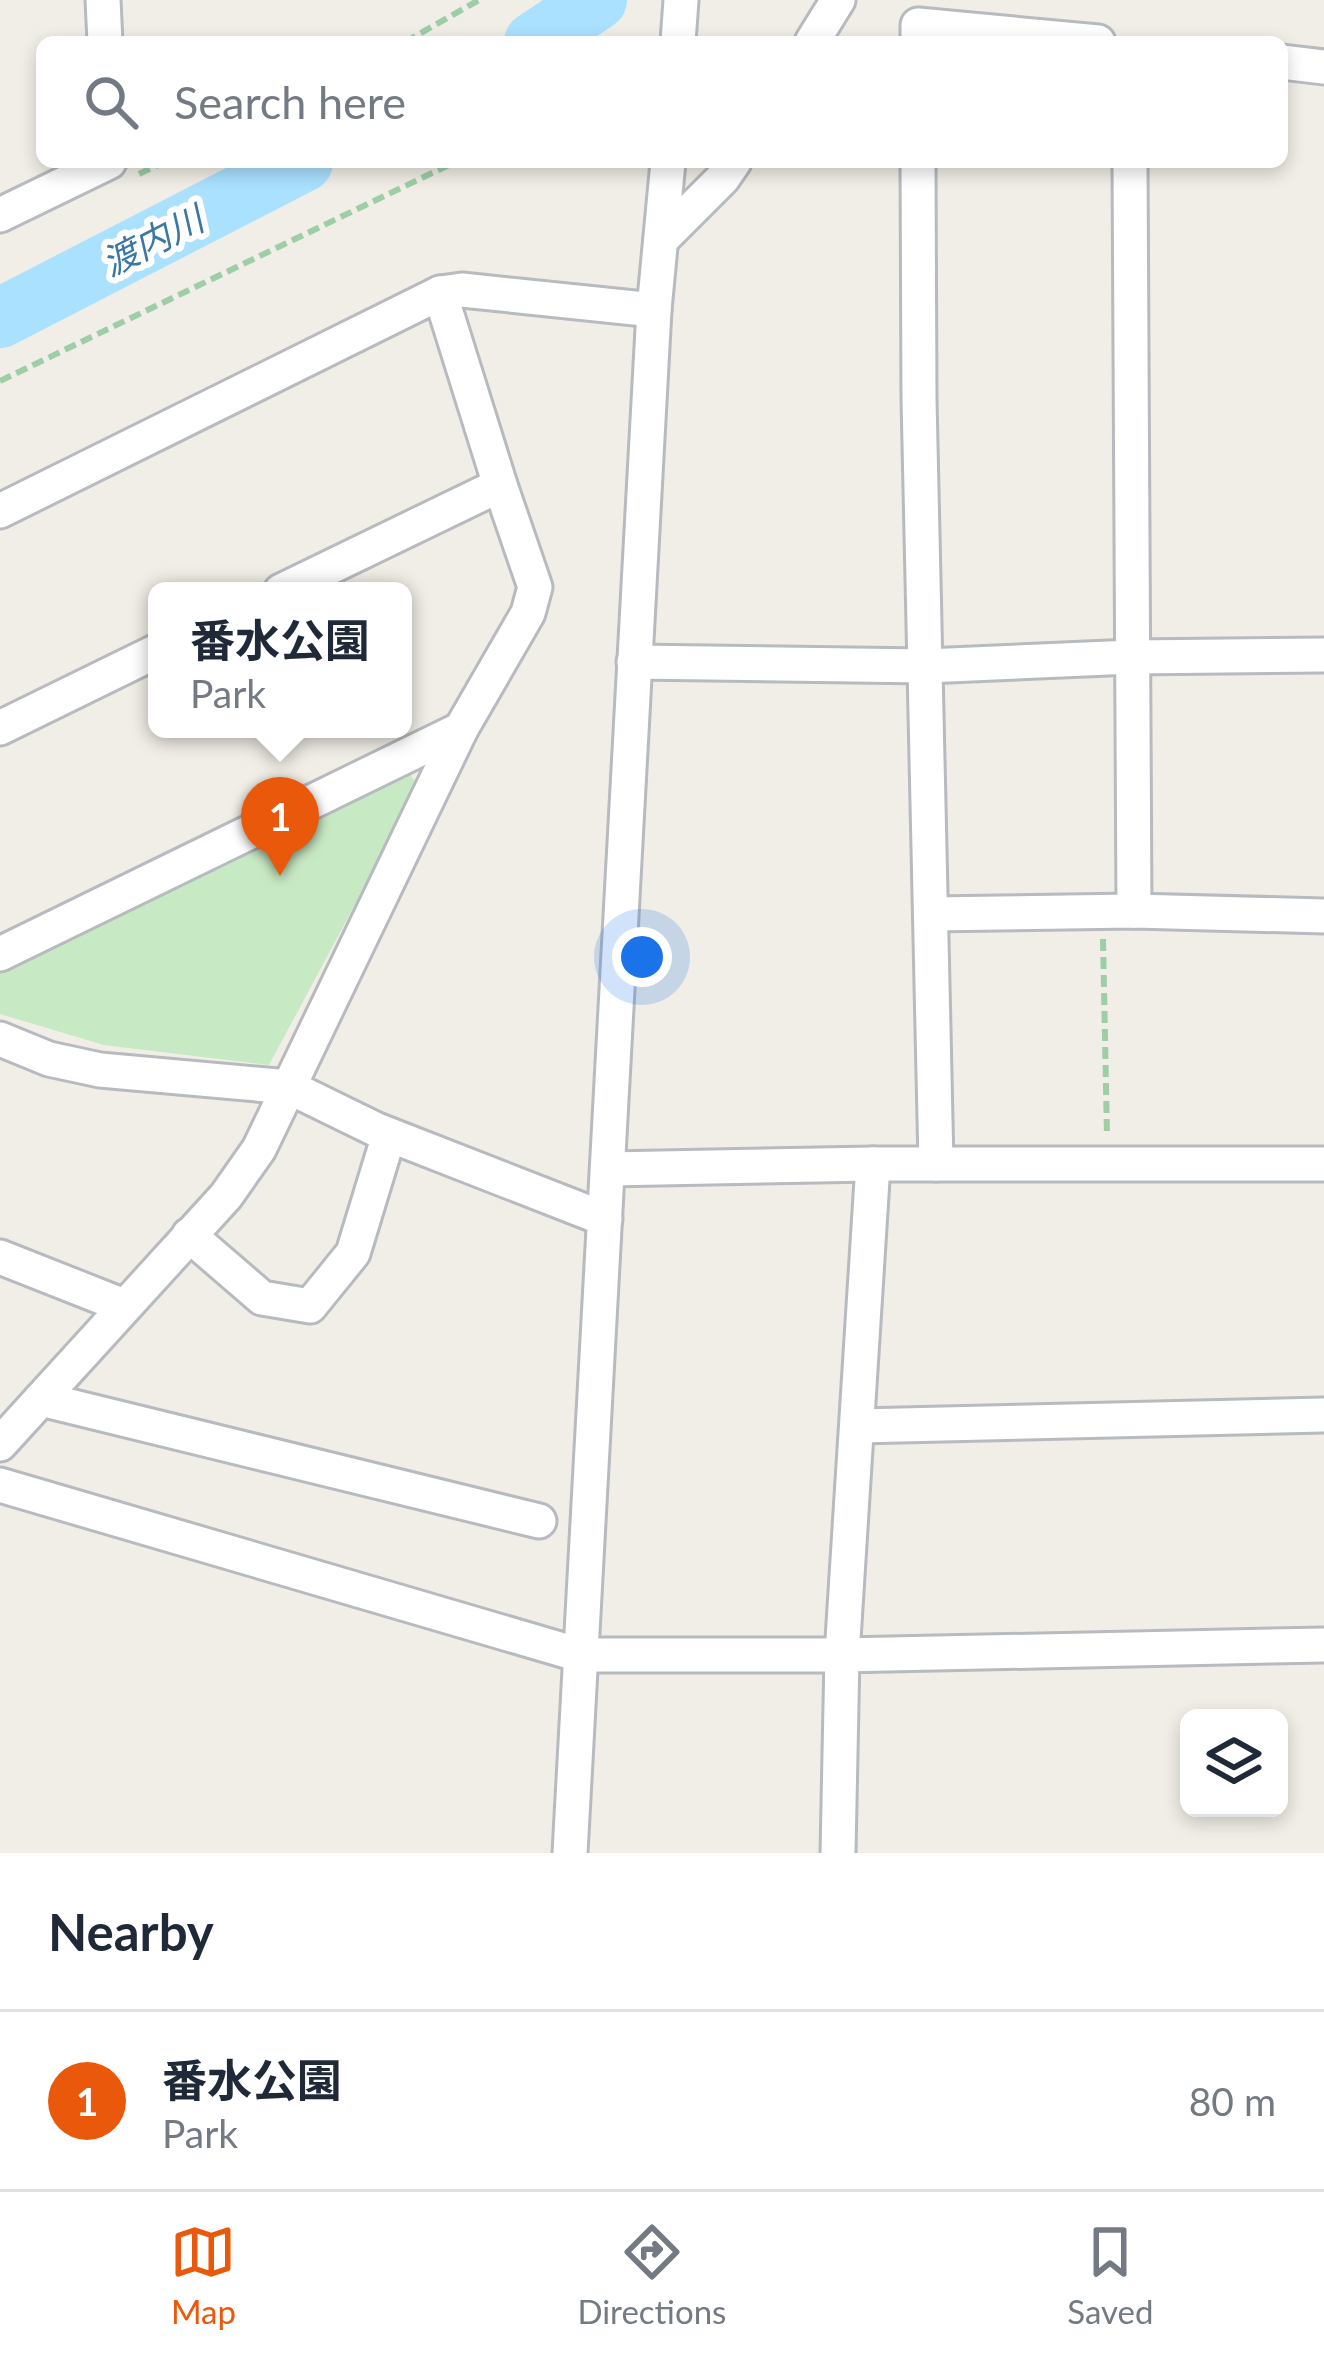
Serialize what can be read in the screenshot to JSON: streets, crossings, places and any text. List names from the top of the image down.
{
  "water": ["渡内川"],
  "page": {
    "search": "Search here",
    "popup": ["番水公園", "Park"],
    "pins": "1",
    "heading": "Nearby",
    "list": [
      {
        "mark": "1",
        "name": "番水公園",
        "note": "Park",
        "value": "80 m"
      }
    ],
    "nav": ["Map", "Directions", "Saved"]
  }
}
